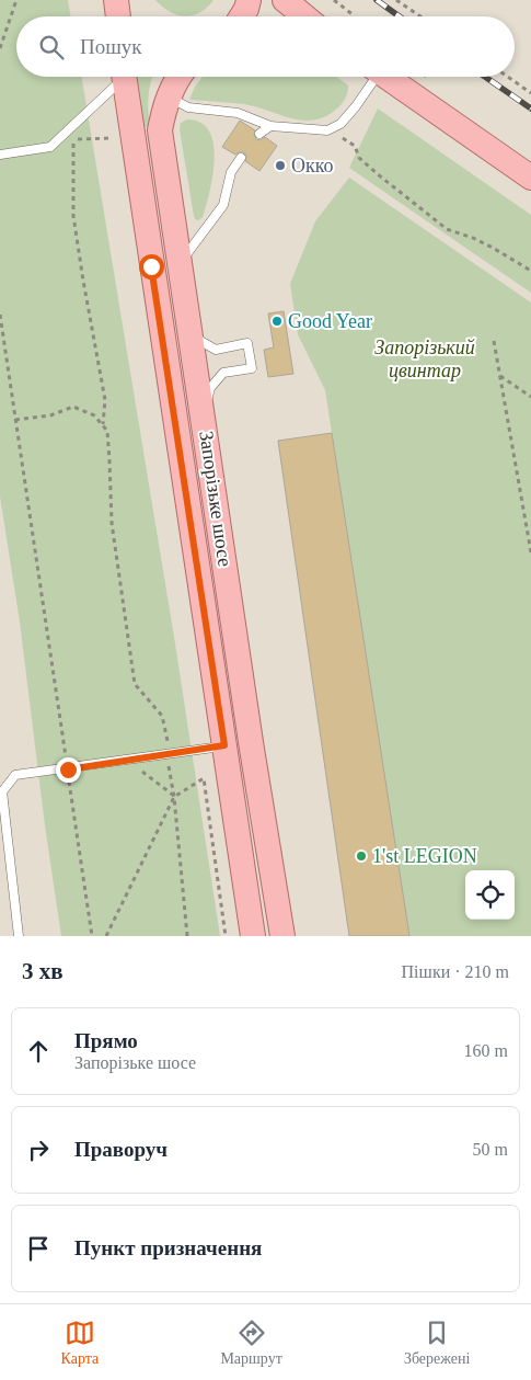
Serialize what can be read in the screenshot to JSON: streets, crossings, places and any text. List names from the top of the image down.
{
  "streets": {
    "main road": ["Запорізьке шосе"]
  },
  "parks": ["Запорізький цвинтар"],
  "places": ["Окко", "Good Year", "1'st LEGION"],
  "page": {
    "search": "Пошук",
    "heading": ["3 хв", "Пішки · 210 m"],
    "list": [
      ["Прямо", "Запорізьке шосе", "160 m"],
      ["Праворуч", "50 m"],
      "Пункт призначення"
    ],
    "nav": ["Карта", "Маршрут", "Збережені"]
  }
}
